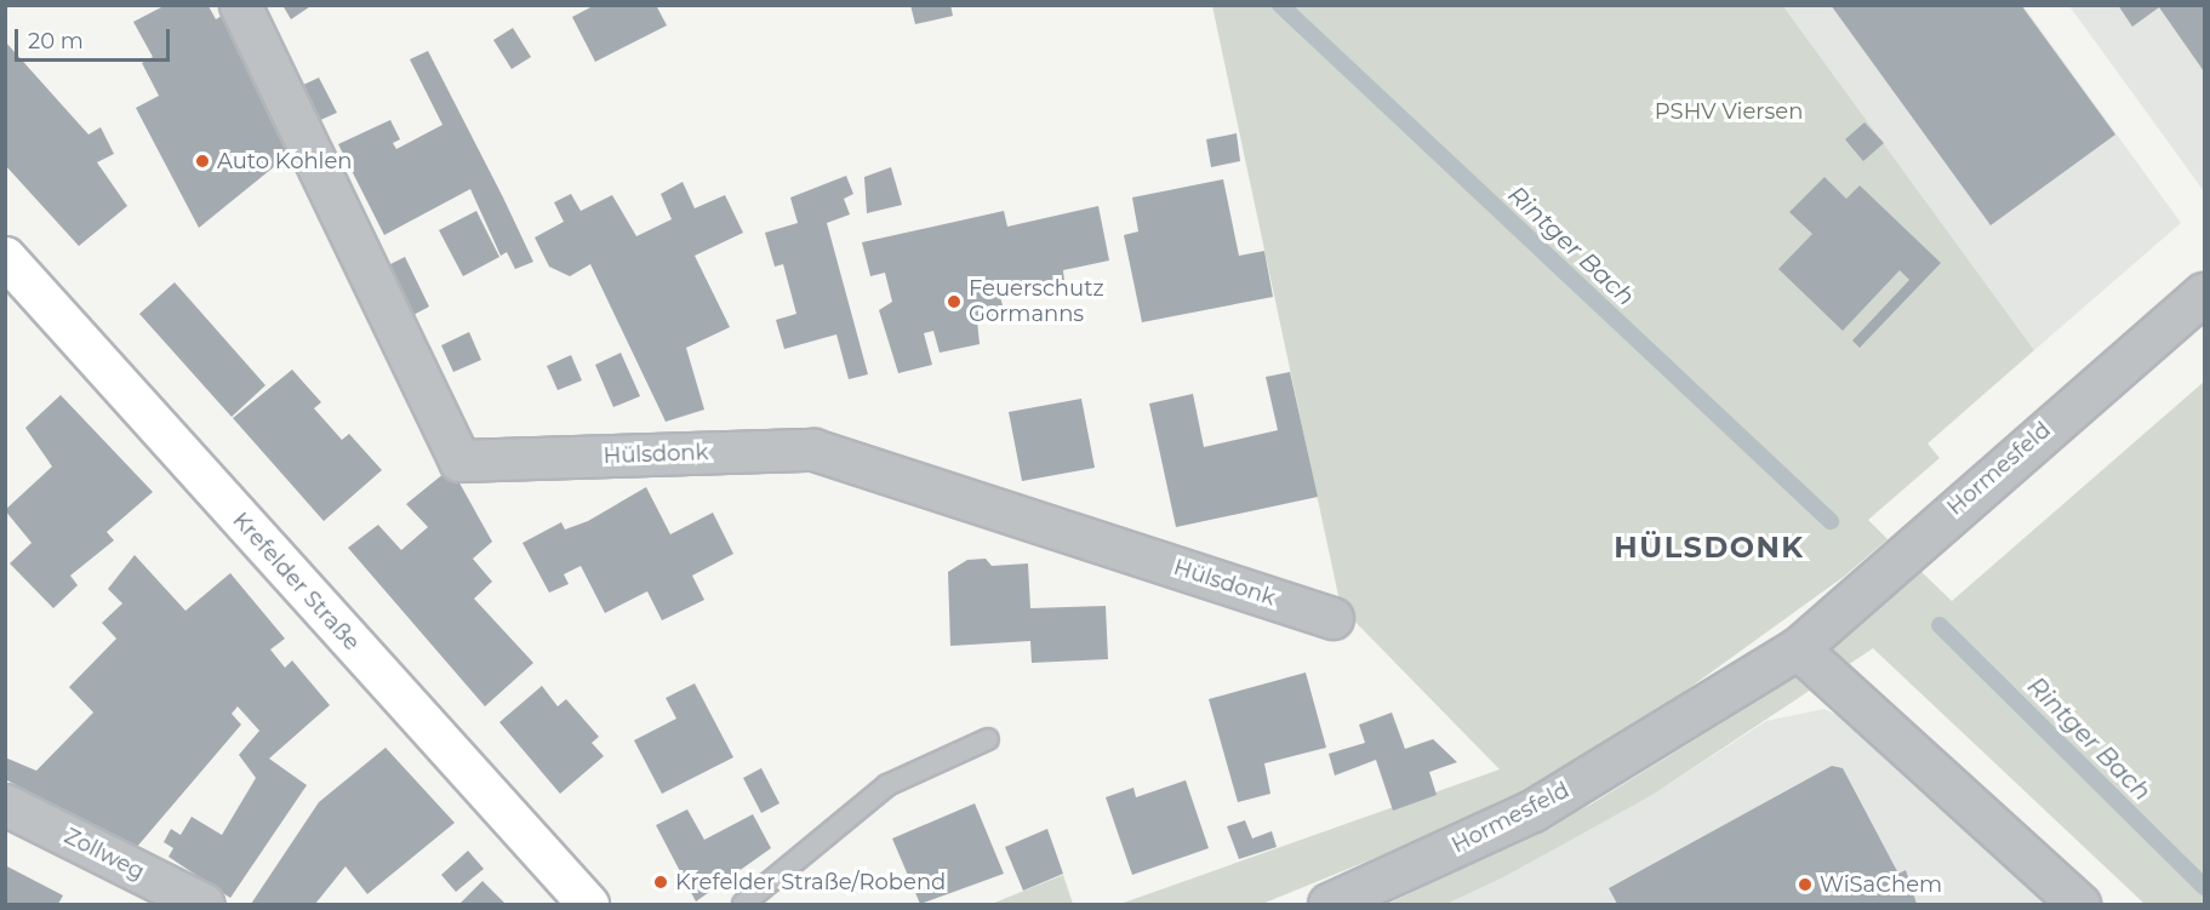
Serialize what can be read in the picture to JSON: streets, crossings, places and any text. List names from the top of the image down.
{
  "streets": {
    "main road": ["Krefelder Straße"],
    "street": ["Hülsdonk", "Hormesfeld", "Zollweg"]
  },
  "districts": ["HÜLSDONK"],
  "water": ["Rintger Bach"],
  "parks": ["PSHV Viersen"],
  "places": [
    "Auto Kohlen",
    "Feuerschutz Gormanns",
    "Krefelder Straße/Robend",
    "WiSaChem"
  ],
  "scale_bar": "20 m"
}
